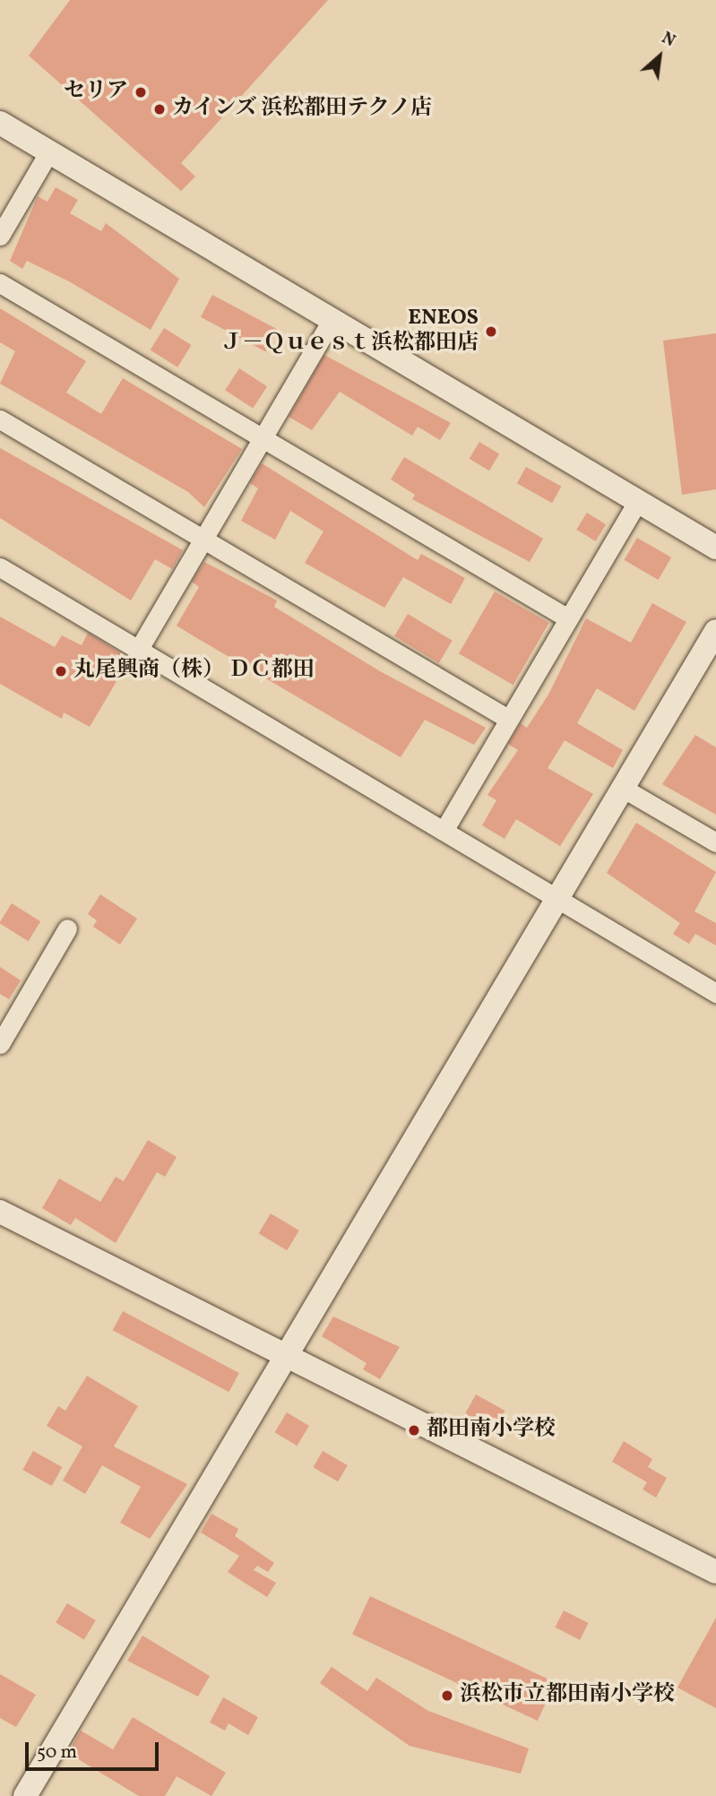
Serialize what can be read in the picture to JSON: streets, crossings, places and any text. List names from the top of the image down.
{
  "places": [
    "セリア",
    "カインズ 浜松都田テクノ店",
    "ENEOS Ｊ－Ｑｕｅｓｔ浜松都田店",
    "丸尾興商（株） ＤＣ都田",
    "都田南小学校",
    "浜松市立都田南小学校"
  ],
  "scale_bar": "50 m",
  "north": "top right"
}
